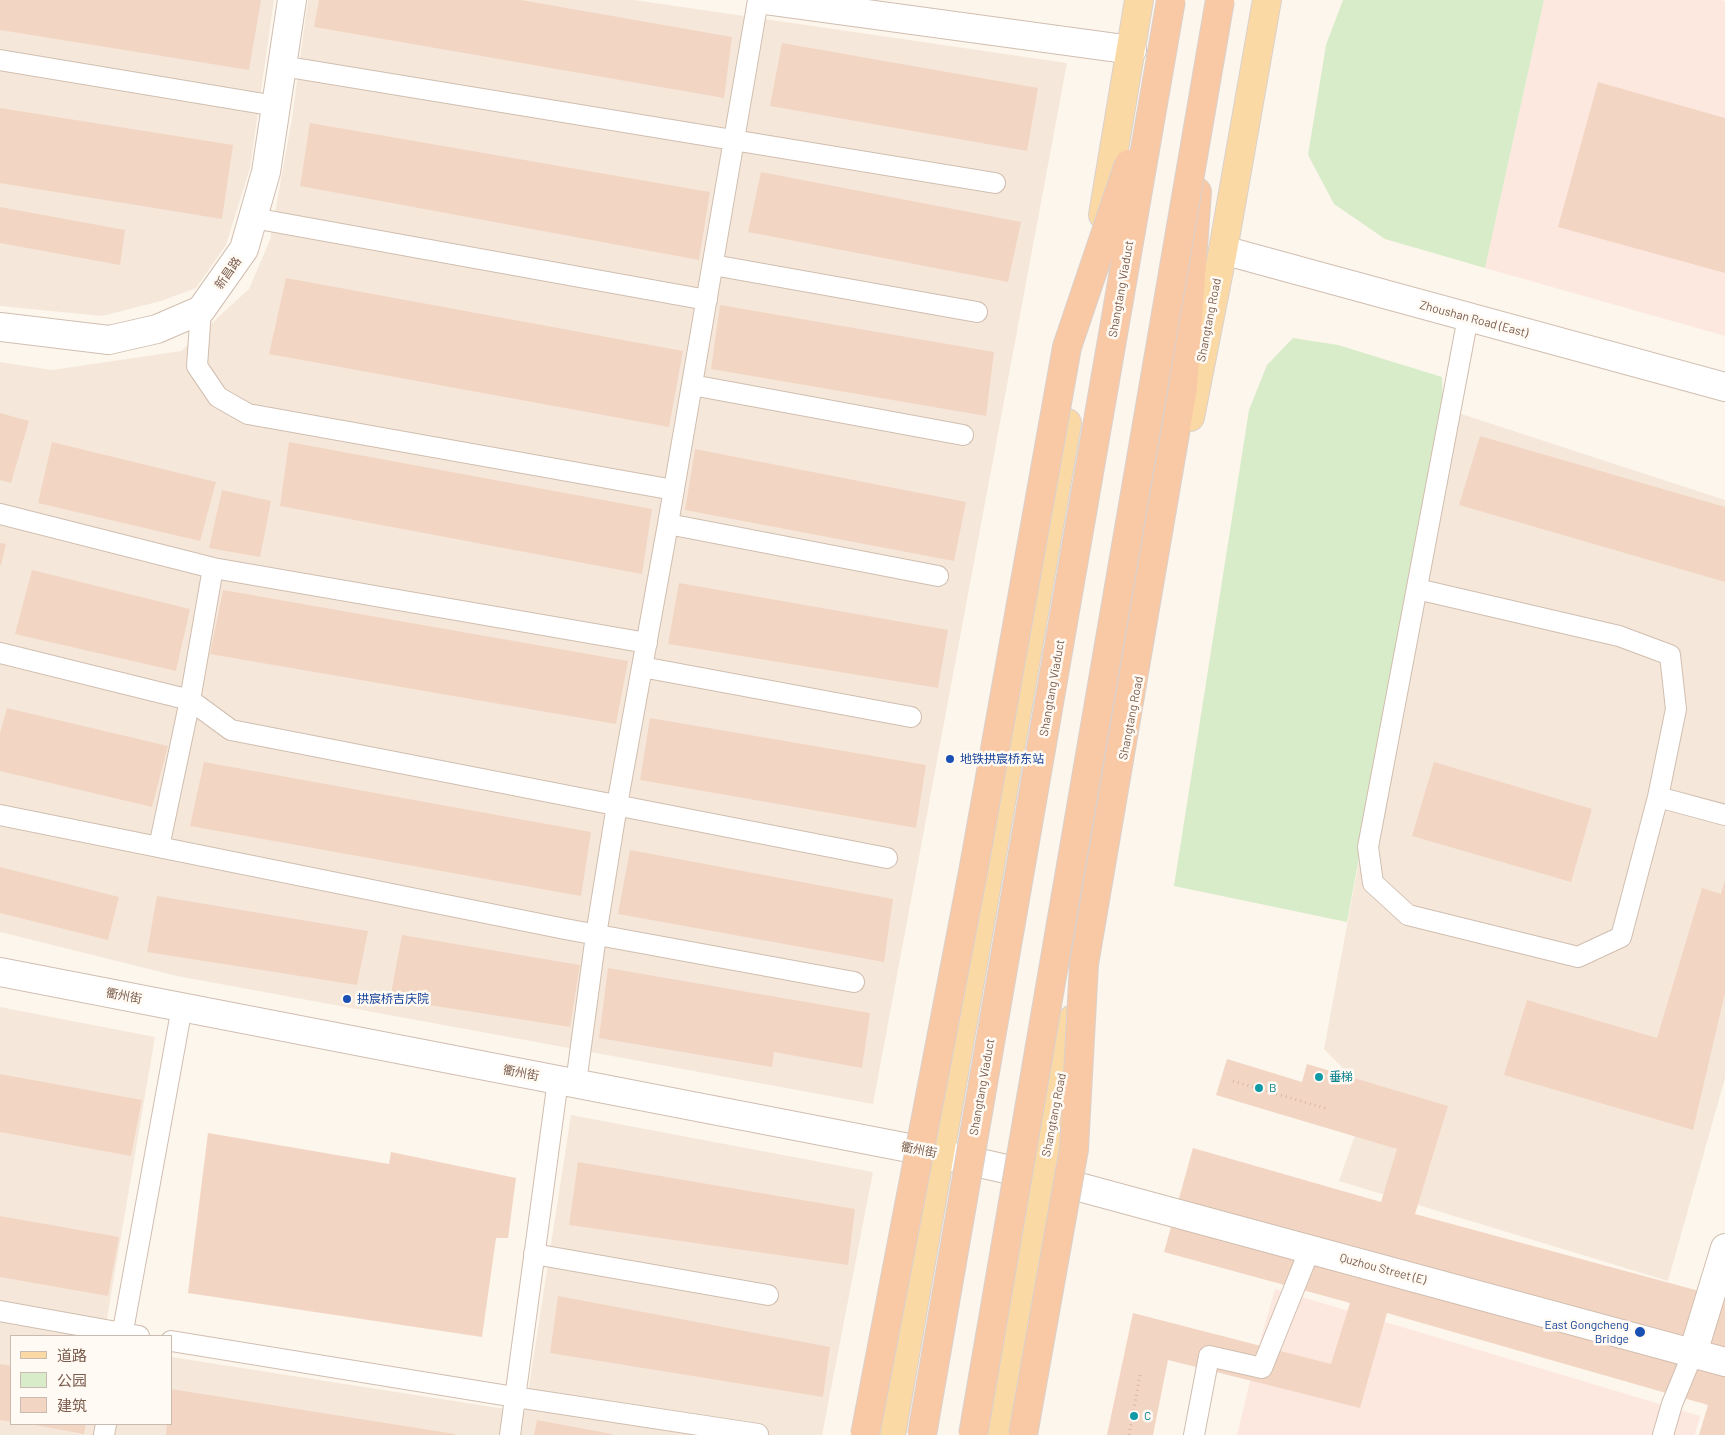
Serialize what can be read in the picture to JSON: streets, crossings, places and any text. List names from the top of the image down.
{
  "streets": {
    "highway": ["Shangtang Viaduct"],
    "main road": ["Shangtang Road"],
    "street": [
      "新昌路",
      "Zhoushan Road (East)",
      "衢州街",
      "Quzhou Street (E)"
    ]
  },
  "crossings": [
    ["Zhoushan Road (East)", "Shangtang Road"],
    ["Shangtang Road", "衢州街"],
    ["Shangtang Road", "Quzhou Street (E)"],
    ["衢州街", "Quzhou Street (E)"]
  ],
  "places": [
    "地铁拱宸桥东站",
    "拱宸桥吉庆院",
    "垂梯",
    "B",
    "East Gongcheng Bridge",
    "C"
  ],
  "legend": ["道路", "公园", "建筑"]
}
